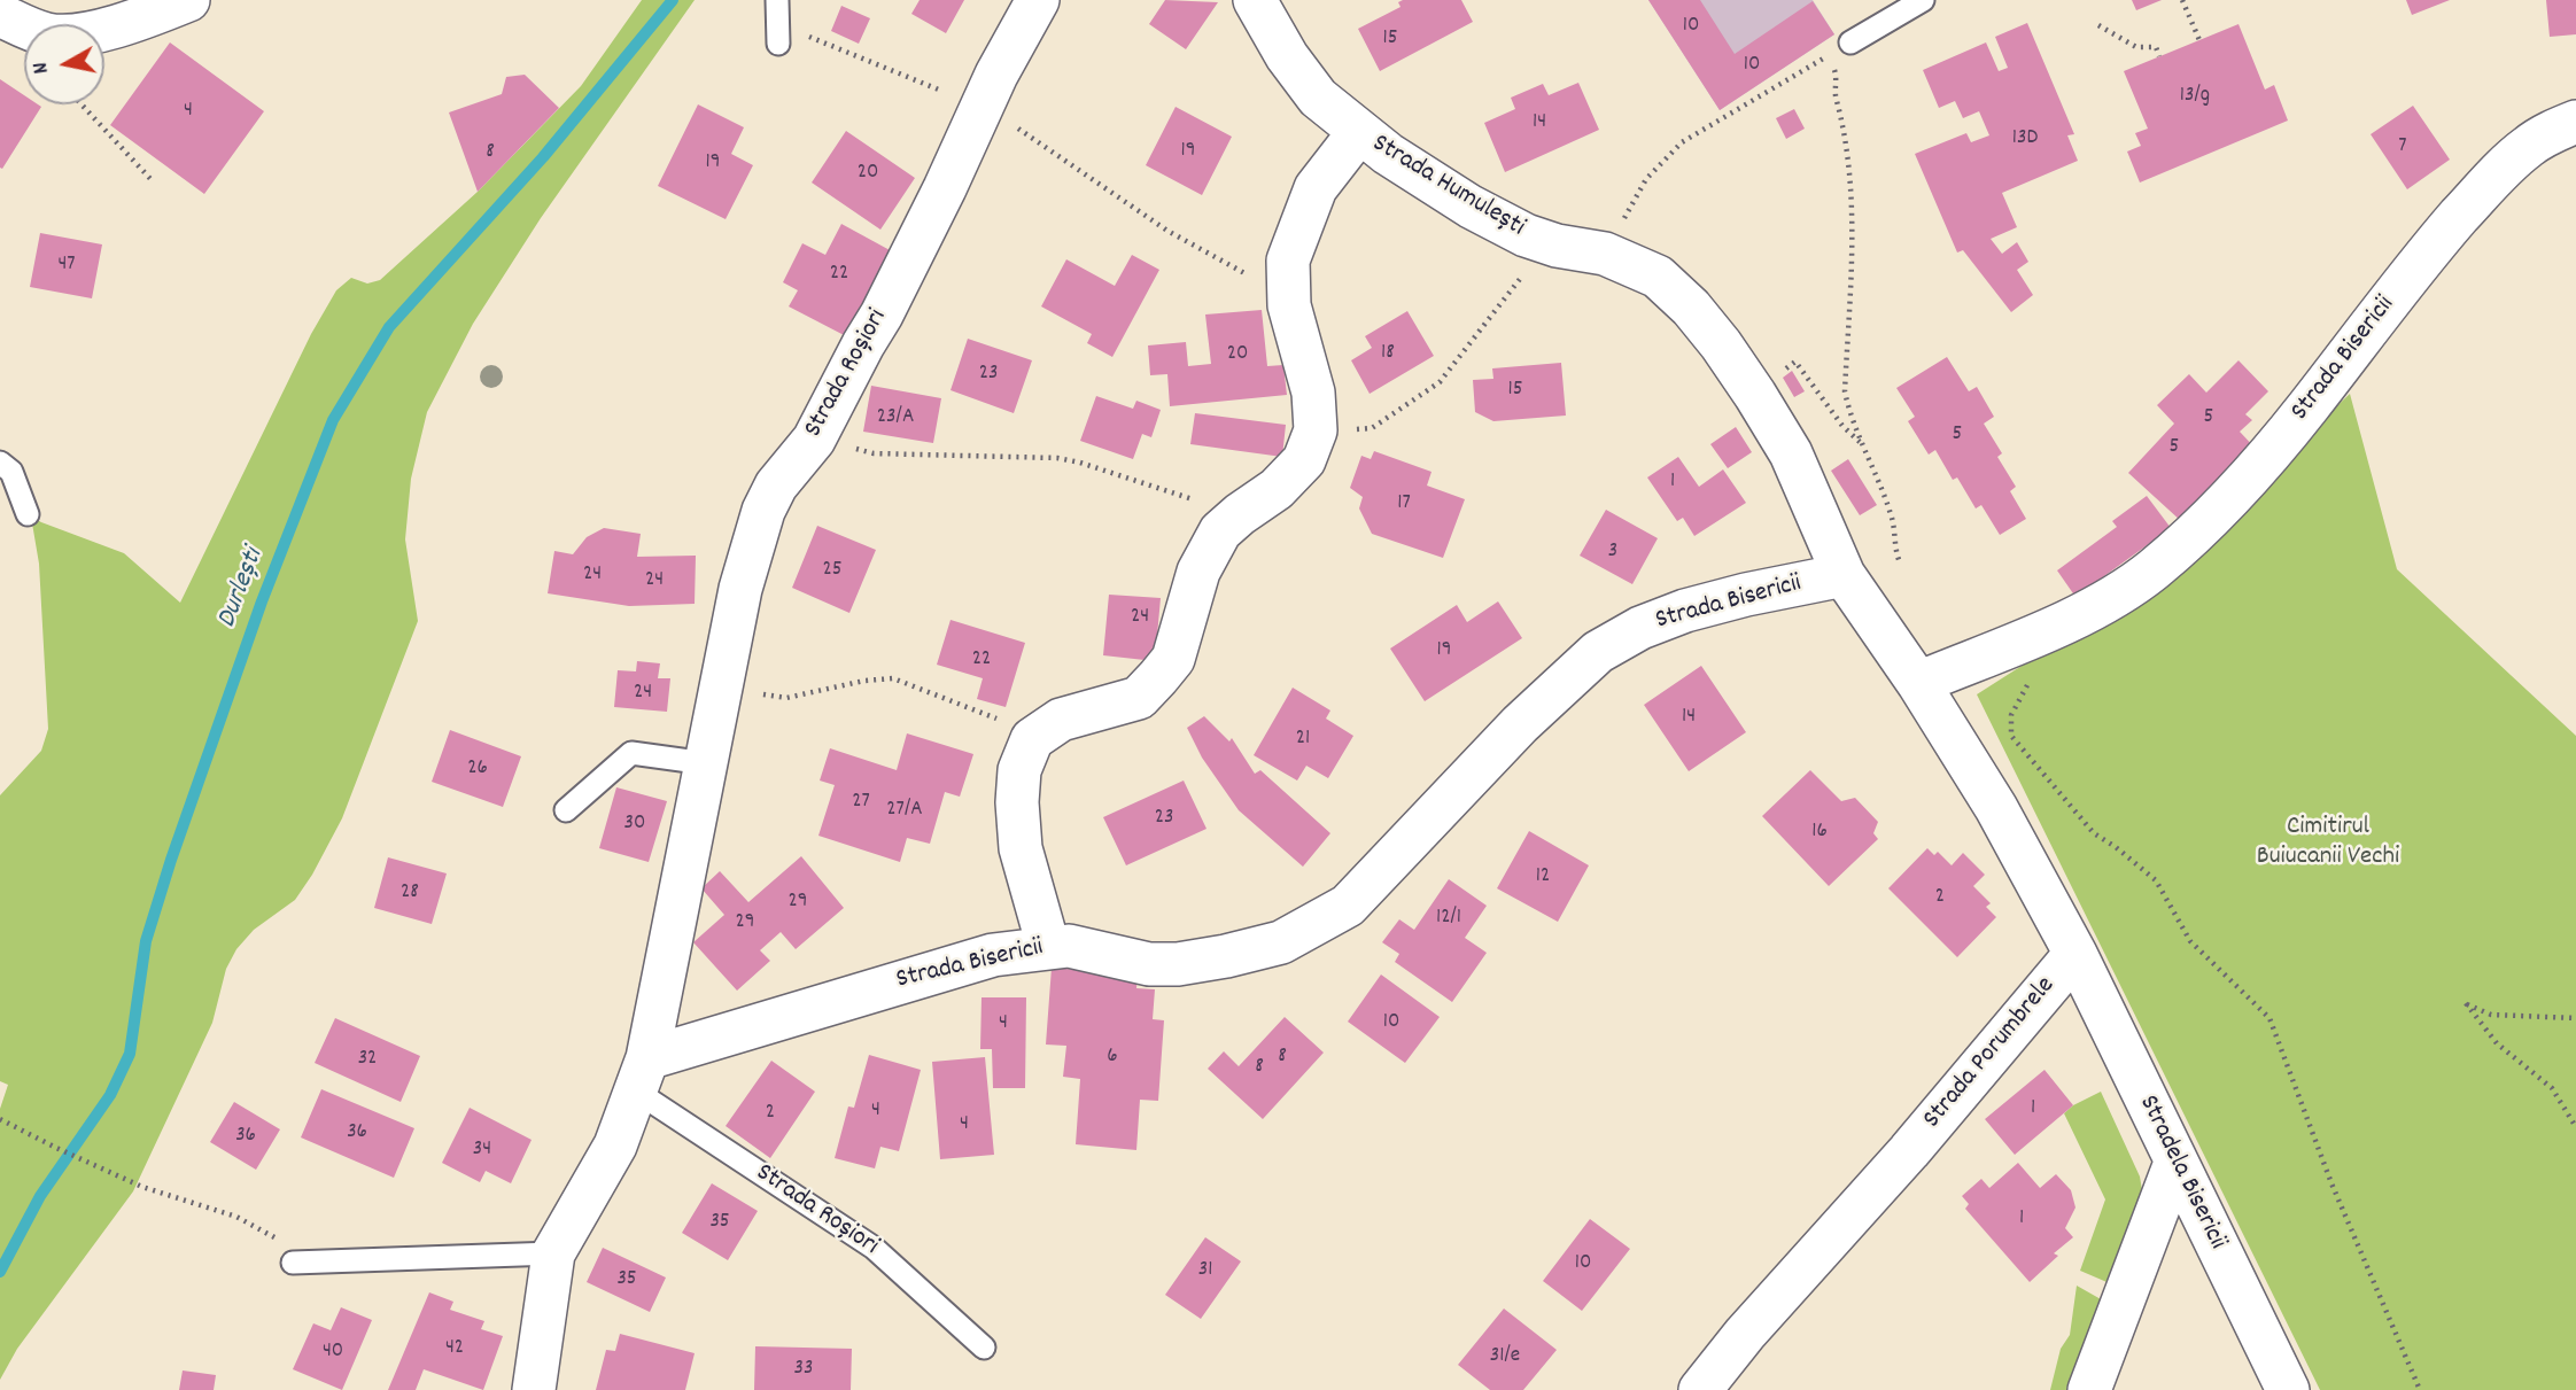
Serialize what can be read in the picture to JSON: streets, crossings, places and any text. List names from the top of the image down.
{
  "streets": {
    "street": [
      "Strada Humulești",
      "Strada Bisericii",
      "Strada Roșiori",
      "Strada Porumbrele",
      "Stradela Bisericii"
    ]
  },
  "crossings": [
    ["Strada Humulești", "Strada Bisericii"],
    ["Strada Bisericii", "Strada Roșiori"],
    ["Strada Bisericii", "Strada Porumbrele"],
    ["Strada Porumbrele", "Stradela Bisericii"]
  ],
  "water": ["Durlești"],
  "parks": ["Cimitirul Buiucanii Vechi"],
  "house_numbers": [
    "10",
    "15",
    "10",
    "13/g",
    "4",
    "14",
    "13D",
    "7",
    "19",
    "8",
    "19",
    "20",
    "47",
    "22",
    "18",
    "20",
    "23",
    "15",
    "23/A",
    "5",
    "5",
    "5",
    "1",
    "17",
    "3",
    "25",
    "24",
    "24",
    "24",
    "19",
    "22",
    "24",
    "14",
    "21",
    "26",
    "27",
    "27/A",
    "23",
    "30",
    "16",
    "12",
    "28",
    "2",
    "29",
    "12/1",
    "29",
    "10",
    "4",
    "6",
    "8",
    "32",
    "8",
    "1",
    "4",
    "2",
    "4",
    "36",
    "36",
    "34",
    "1",
    "35",
    "10",
    "31",
    "35",
    "42",
    "40",
    "31/e",
    "33"
  ],
  "north": "left"
}
